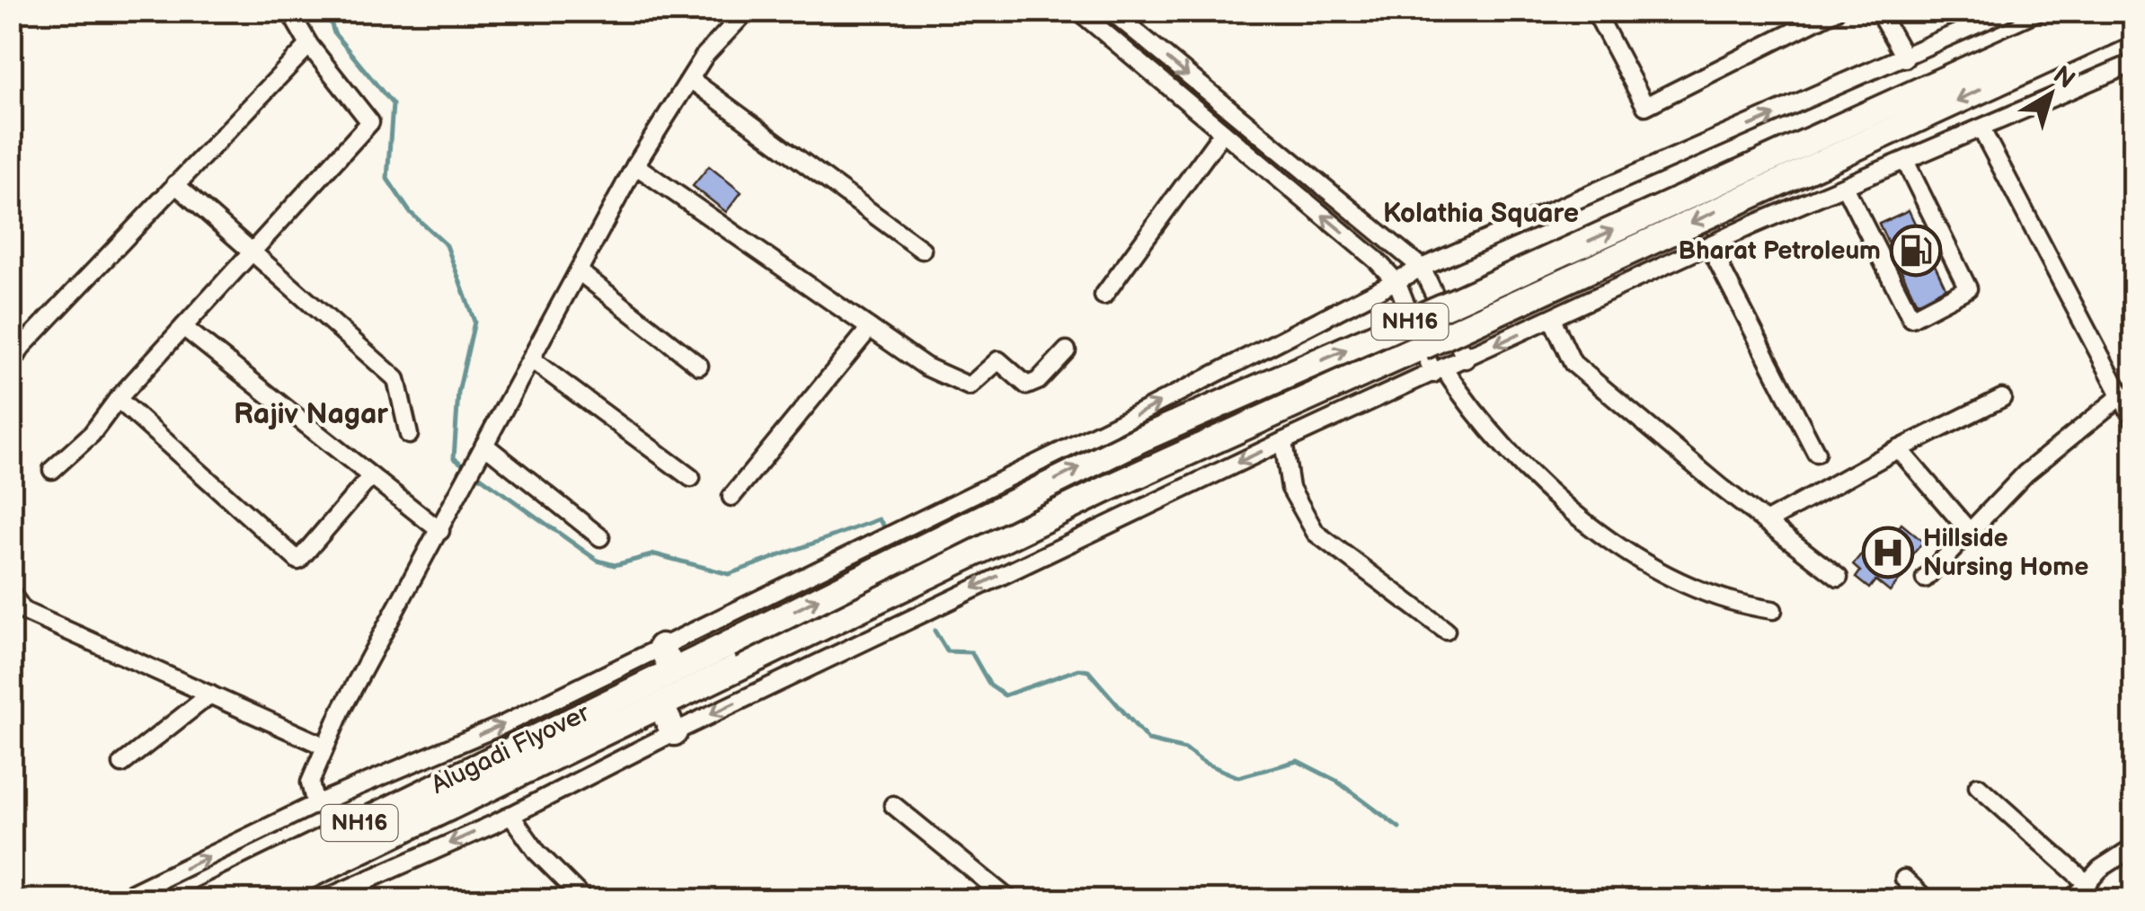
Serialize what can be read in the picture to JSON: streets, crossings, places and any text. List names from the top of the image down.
{
  "streets": {
    "highway": ["NH16", "Alugadi Flyover"]
  },
  "crossings": [
    ["NH16", "Alugadi Flyover"]
  ],
  "districts": ["Kolathia Square", "Rajiv Nagar"],
  "places": {
    "fuel station": ["Bharat Petroleum"],
    "hospital": ["Hillside Nursing Home"]
  },
  "north": "top right"
}
